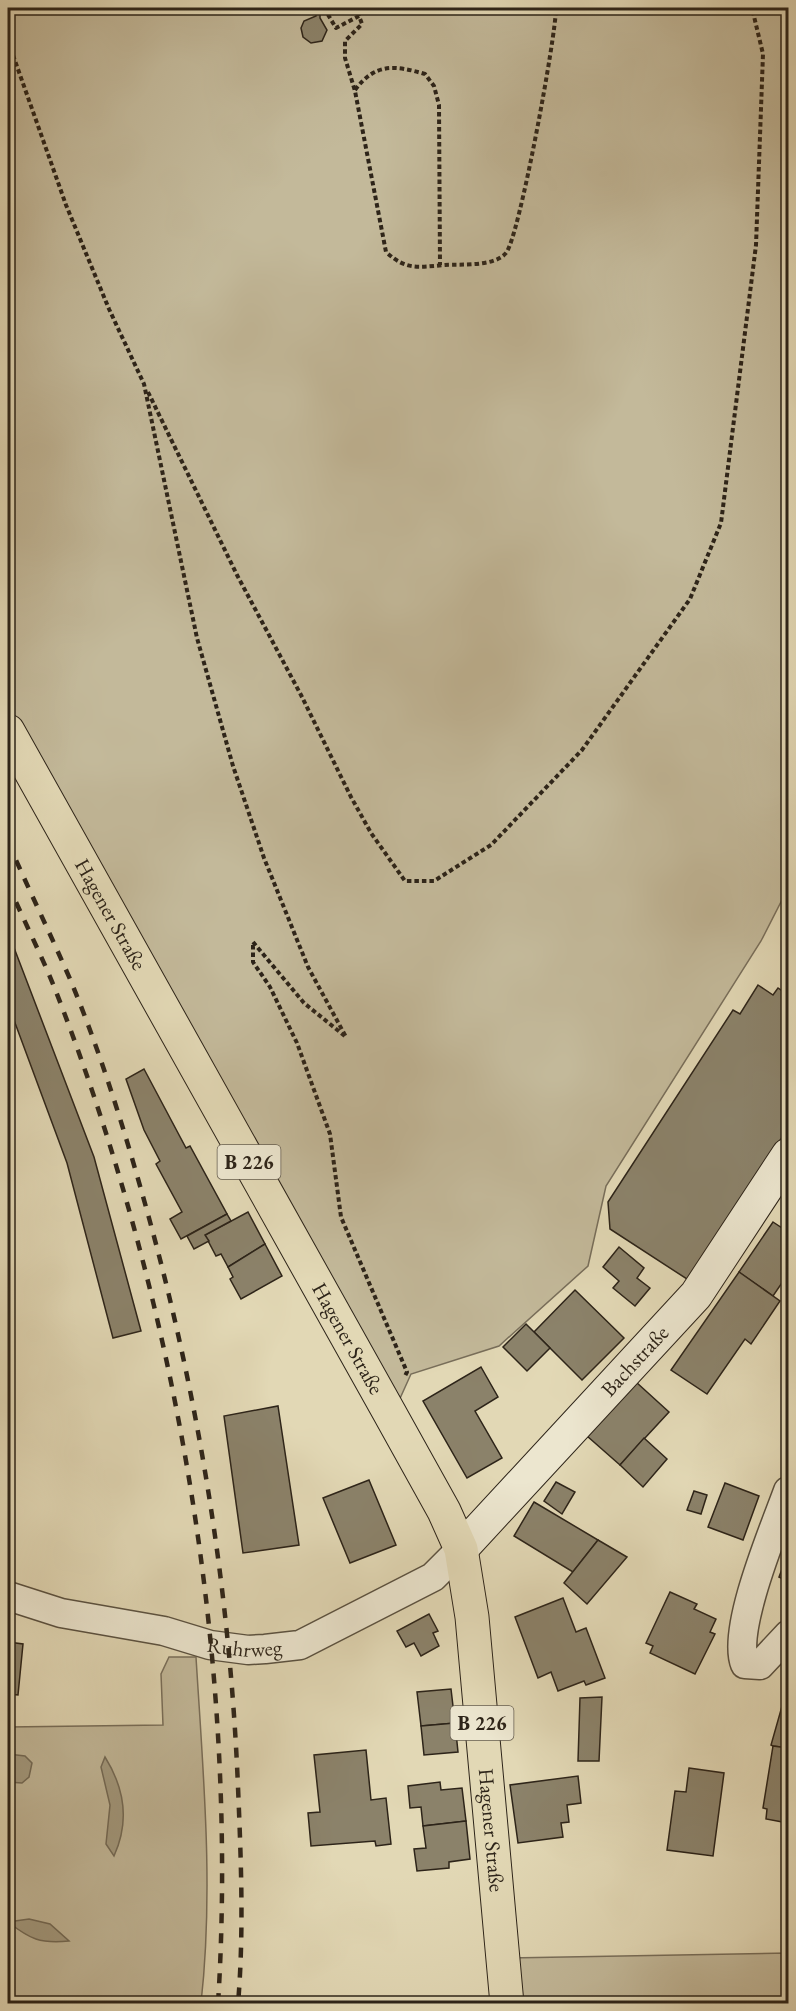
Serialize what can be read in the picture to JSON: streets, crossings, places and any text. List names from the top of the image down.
{
  "streets": {
    "main road": ["Hagener Straße", "B 226"],
    "street": ["Bachstraße", "Ruhrweg"]
  },
  "crossings": [
    ["Hagener Straße", "Bachstraße"],
    ["Hagener Straße", "Ruhrweg"],
    ["Bachstraße", "Ruhrweg"]
  ]
}
